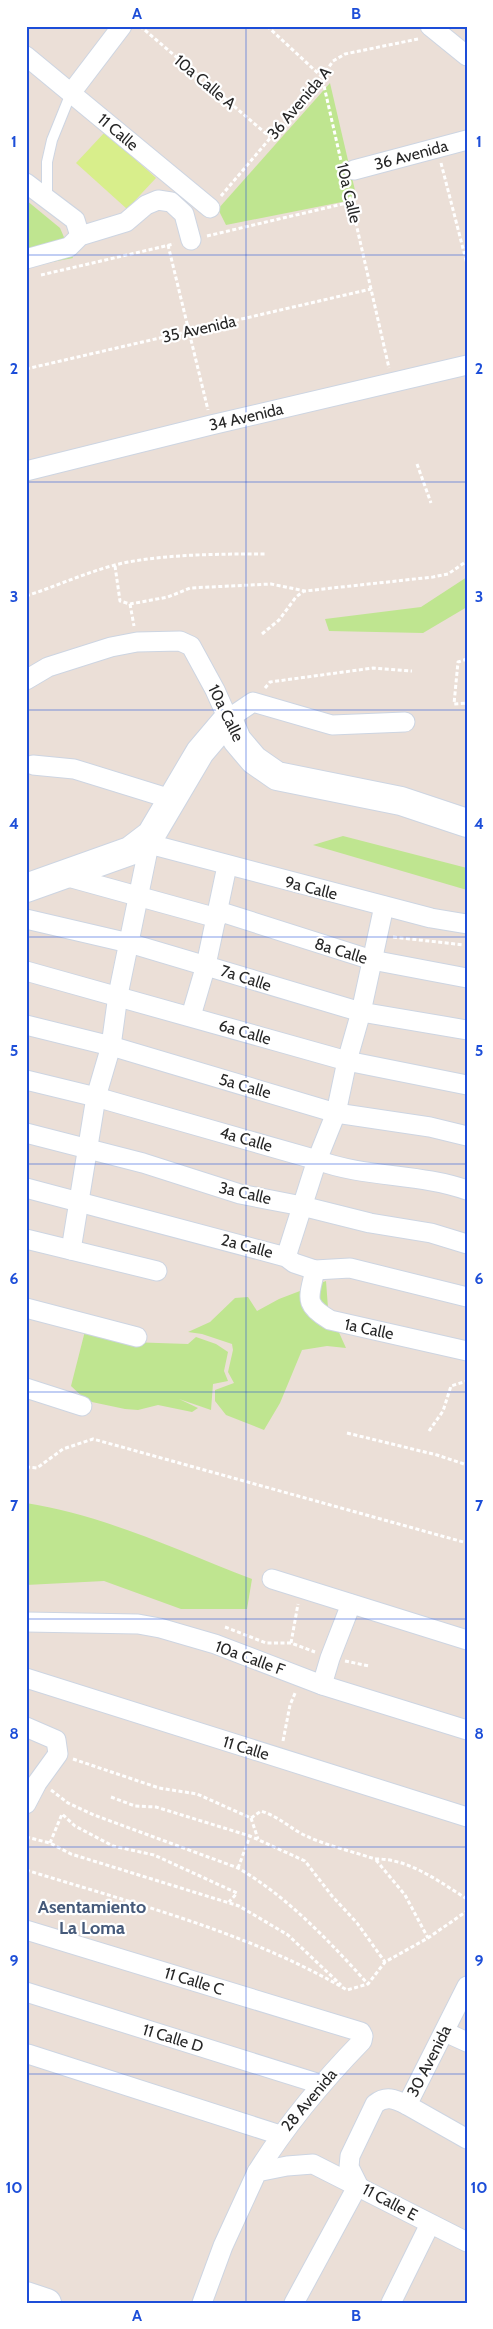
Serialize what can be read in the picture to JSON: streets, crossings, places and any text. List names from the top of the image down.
{
  "streets": {
    "street": [
      "11 Calle",
      "36 Avenida",
      "10a Calle",
      "34 Avenida",
      "9a Calle",
      "8a Calle",
      "7a Calle",
      "6a Calle",
      "5a Calle",
      "4a Calle",
      "3a Calle",
      "2a Calle",
      "1a Calle",
      "10a Calle F",
      "11 Calle C",
      "11 Calle D",
      "30 Avenida",
      "28 Avenida",
      "11 Calle E"
    ],
    "path": ["10a Calle A", "36 Avenida A", "35 Avenida"]
  },
  "crossings": [
    ["10a Calle A", "36 Avenida A"],
    ["36 Avenida A", "11 Calle"],
    ["36 Avenida A", "10a Calle"],
    ["36 Avenida", "10a Calle"],
    ["10a Calle", "35 Avenida"],
    ["10a Calle", "34 Avenida"],
    ["2a Calle", "1a Calle"],
    ["11 Calle C", "28 Avenida"],
    ["11 Calle D", "28 Avenida"],
    ["30 Avenida", "11 Calle E"],
    ["28 Avenida", "11 Calle E"]
  ],
  "districts": ["Asentamiento La Loma"],
  "grid": {
    "columns": ["A", "B"],
    "rows": [
      "1",
      "2",
      "3",
      "4",
      "5",
      "6",
      "7",
      "8",
      "9",
      "10"
    ]
  }
}
